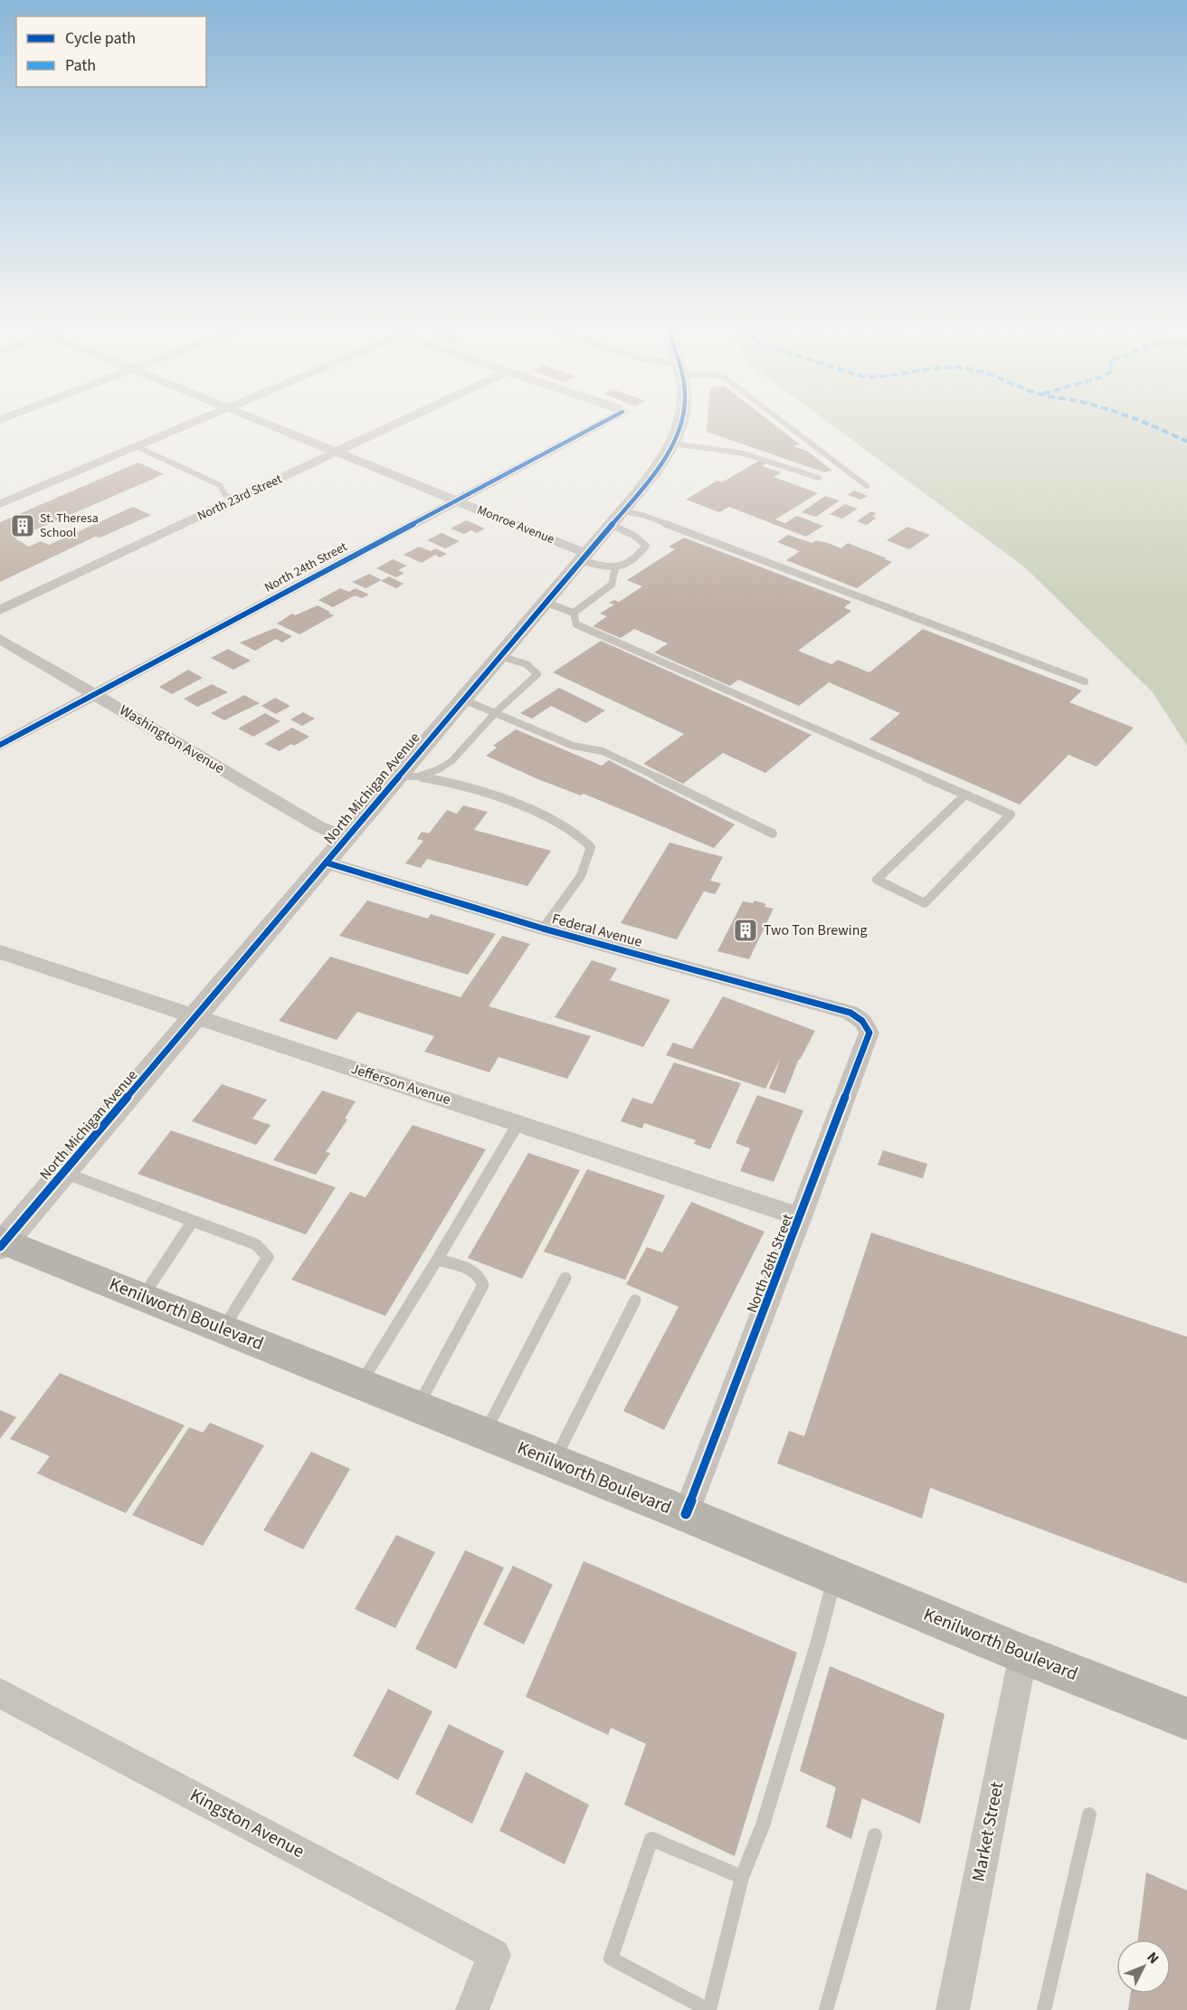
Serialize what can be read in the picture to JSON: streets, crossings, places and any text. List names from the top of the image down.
{
  "streets": {
    "main road": ["Kenilworth Boulevard"],
    "street": [
      "North 23rd Street",
      "Monroe Avenue",
      "North 24th Street",
      "Washington Avenue",
      "North Michigan Avenue",
      "Federal Avenue",
      "Jefferson Avenue",
      "North 26th Street",
      "Kingston Avenue",
      "Market Street"
    ]
  },
  "crossings": [
    ["North 23rd Street", "Monroe Avenue"],
    ["Monroe Avenue", "North 24th Street"],
    ["Monroe Avenue", "North Michigan Avenue"],
    ["North 24th Street", "Washington Avenue"],
    ["Washington Avenue", "North Michigan Avenue"],
    ["North Michigan Avenue", "Federal Avenue"],
    ["North Michigan Avenue", "Jefferson Avenue"],
    ["North Michigan Avenue", "Kenilworth Boulevard"],
    ["Federal Avenue", "North 26th Street"],
    ["Jefferson Avenue", "North 26th Street"],
    ["North 26th Street", "Kenilworth Boulevard"],
    ["Kenilworth Boulevard", "Market Street"]
  ],
  "places": {
    "building": ["St. Theresa School", "Two Ton Brewing"]
  },
  "legend": ["Cycle path", "Path"],
  "north": "top right"
}
